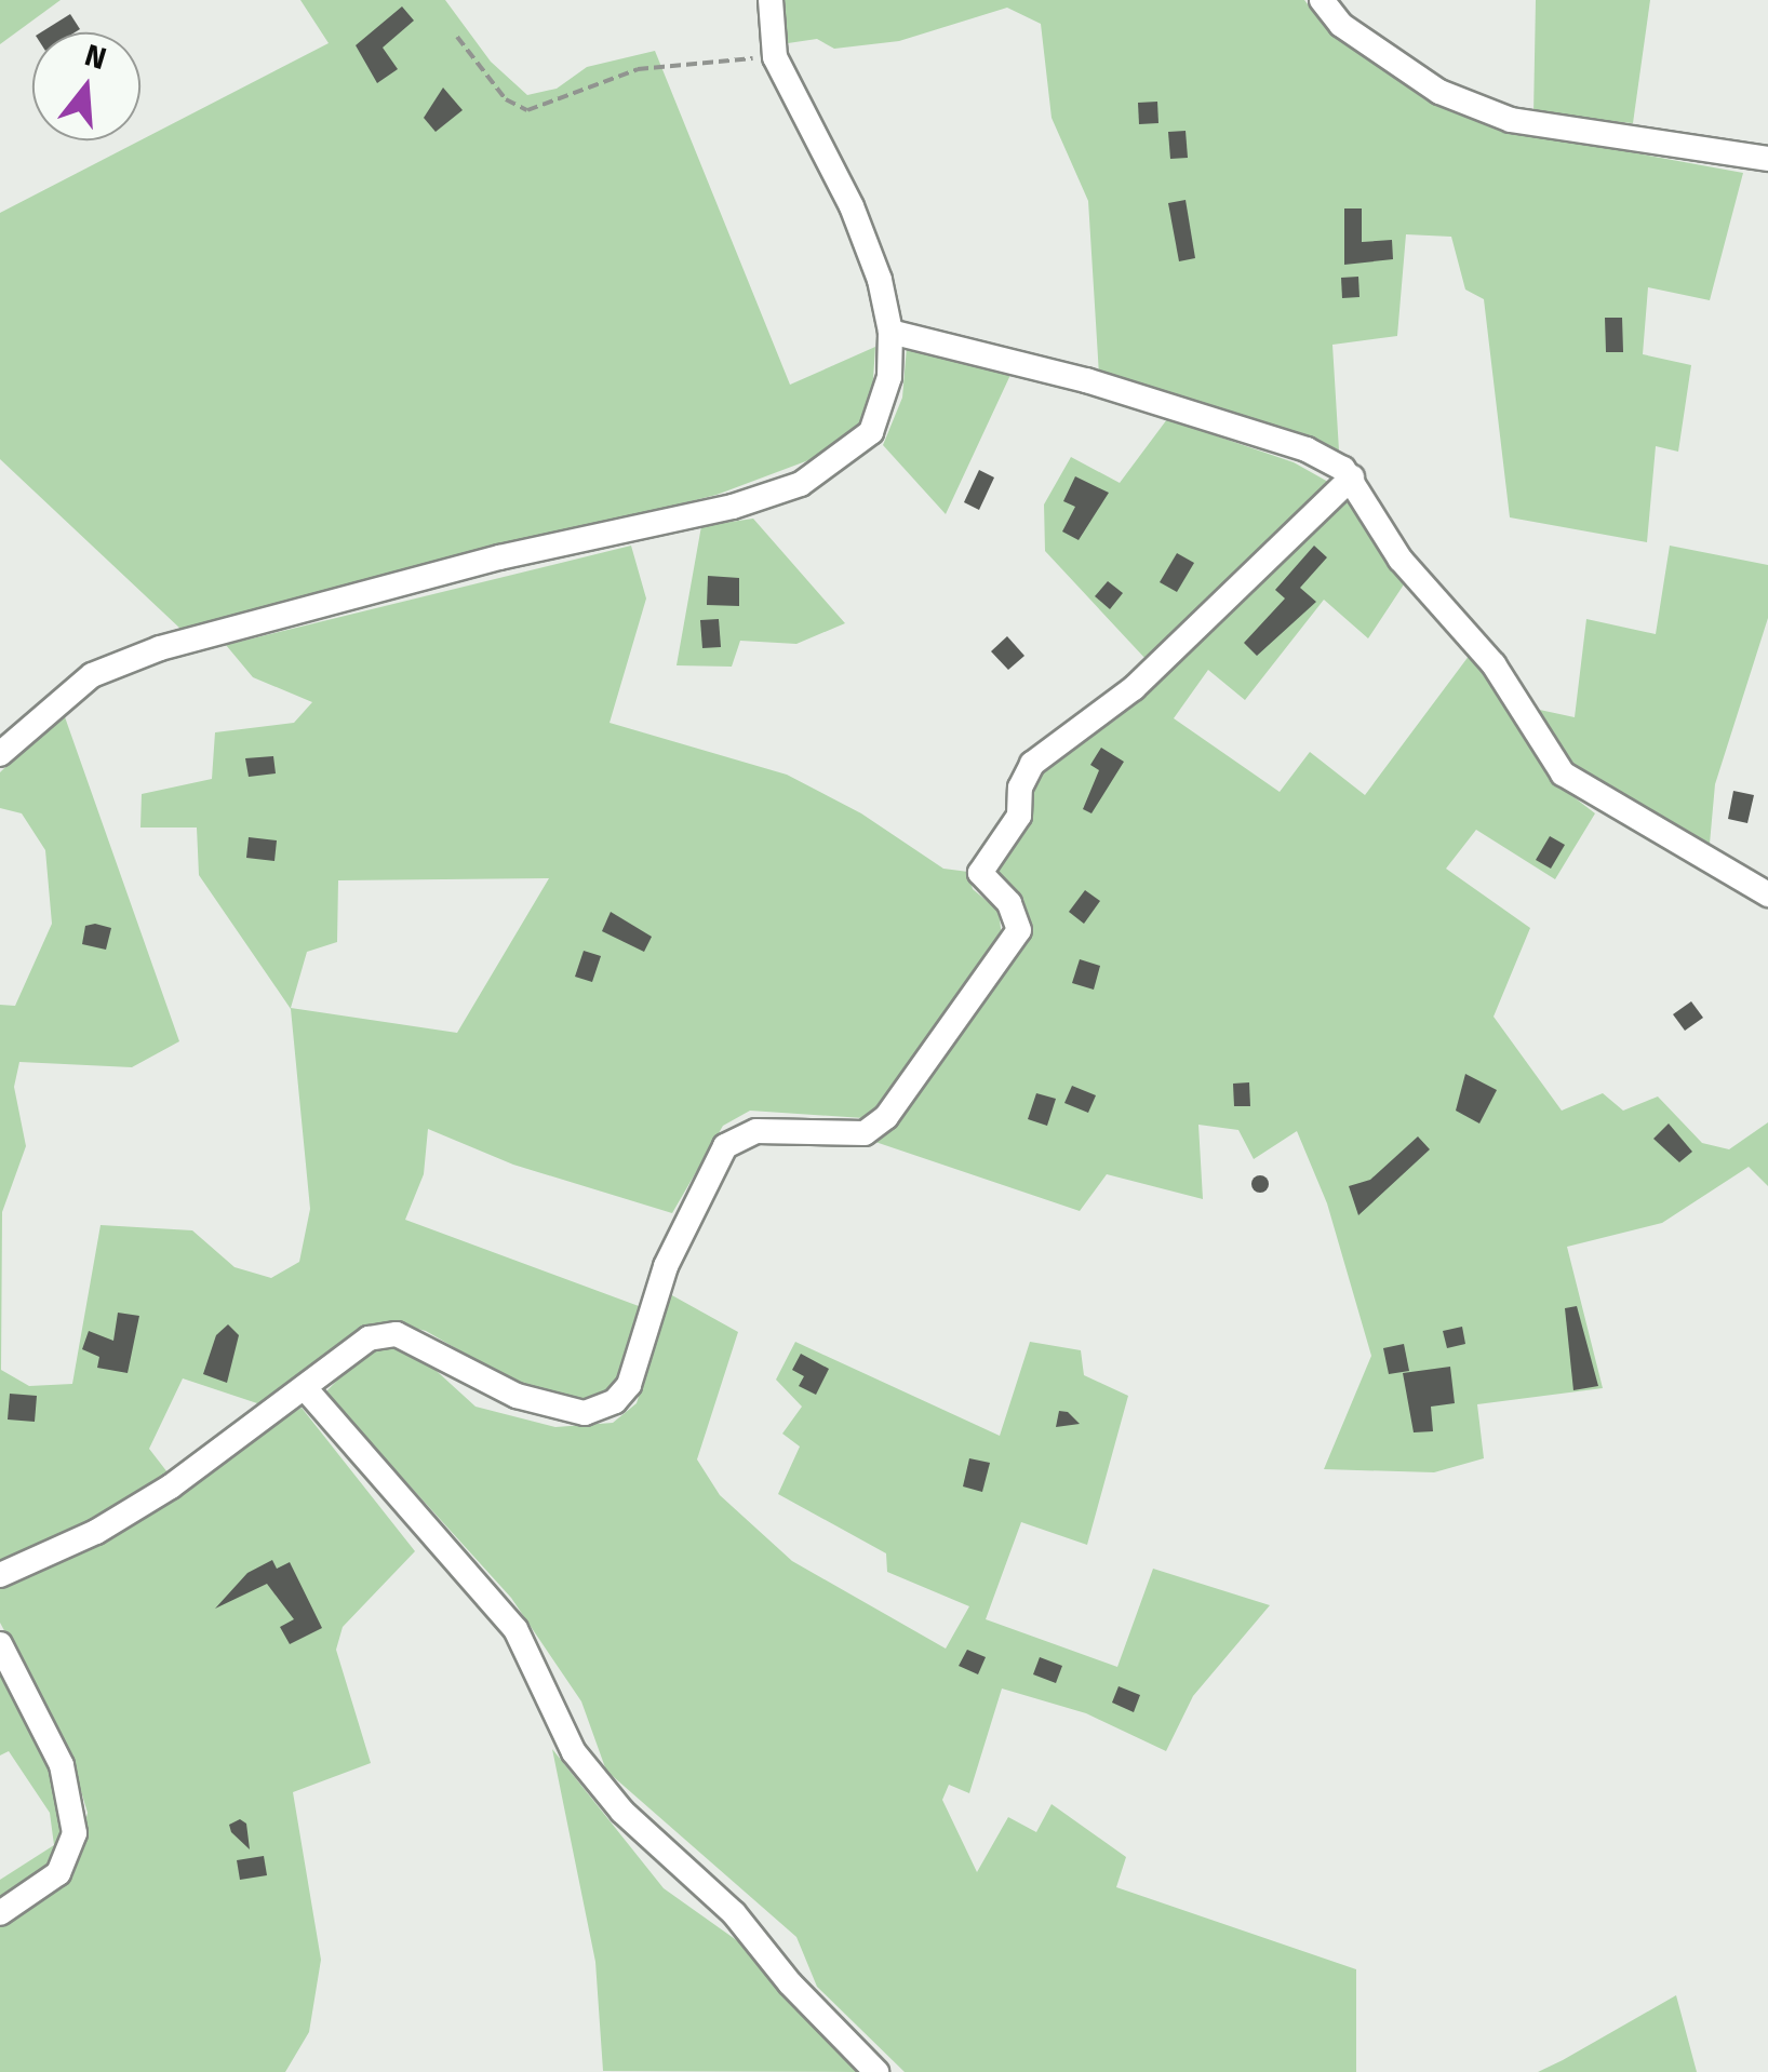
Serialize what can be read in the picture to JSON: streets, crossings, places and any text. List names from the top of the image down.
{
  "north": "top"
}
